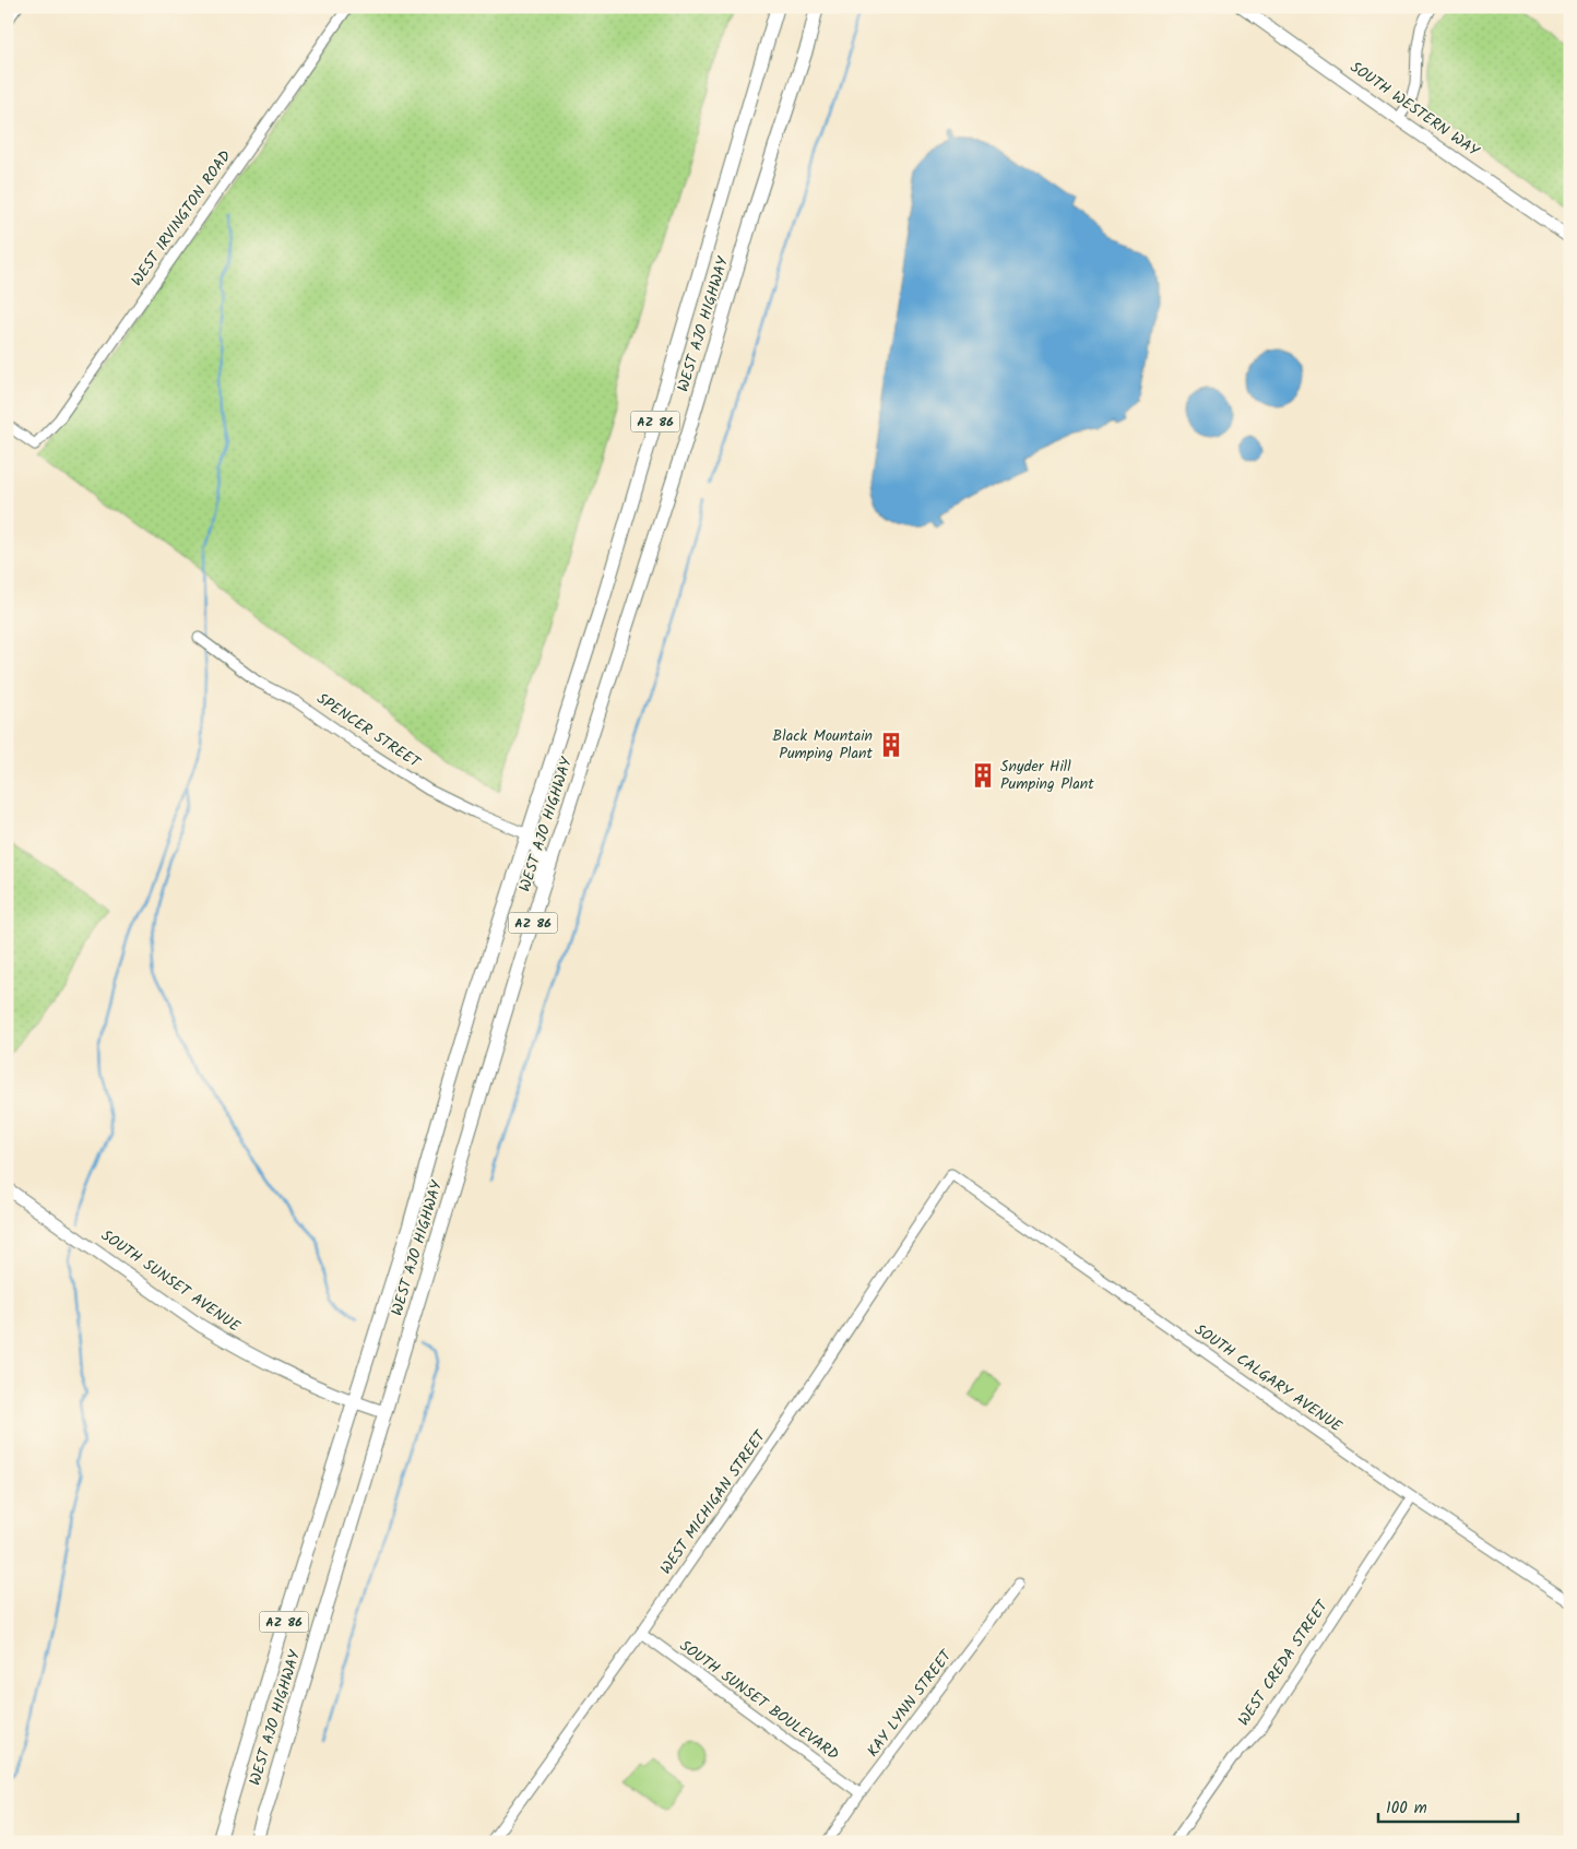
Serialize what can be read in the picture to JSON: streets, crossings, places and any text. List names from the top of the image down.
{
  "streets": {
    "main road": ["WEST AJO HIGHWAY", "AZ 86"],
    "street": [
      "SOUTH WESTERN WAY",
      "WEST IRVINGTON ROAD",
      "SPENCER STREET",
      "SOUTH SUNSET AVENUE",
      "SOUTH CALGARY AVENUE",
      "WEST MICHIGAN STREET",
      "WEST CREDA STREET",
      "SOUTH SUNSET BOULEVARD",
      "KAY LYNN STREET"
    ]
  },
  "crossings": [
    ["WEST AJO HIGHWAY", "SPENCER STREET"],
    ["WEST AJO HIGHWAY", "SOUTH SUNSET AVENUE"],
    ["SOUTH CALGARY AVENUE", "WEST MICHIGAN STREET"],
    ["SOUTH CALGARY AVENUE", "WEST CREDA STREET"],
    ["WEST MICHIGAN STREET", "SOUTH SUNSET BOULEVARD"],
    ["SOUTH SUNSET BOULEVARD", "KAY LYNN STREET"]
  ],
  "places": {
    "building": ["Black Mountain Pumping Plant", "Snyder Hill Pumping Plant"]
  },
  "scale_bar": "100 m"
}
